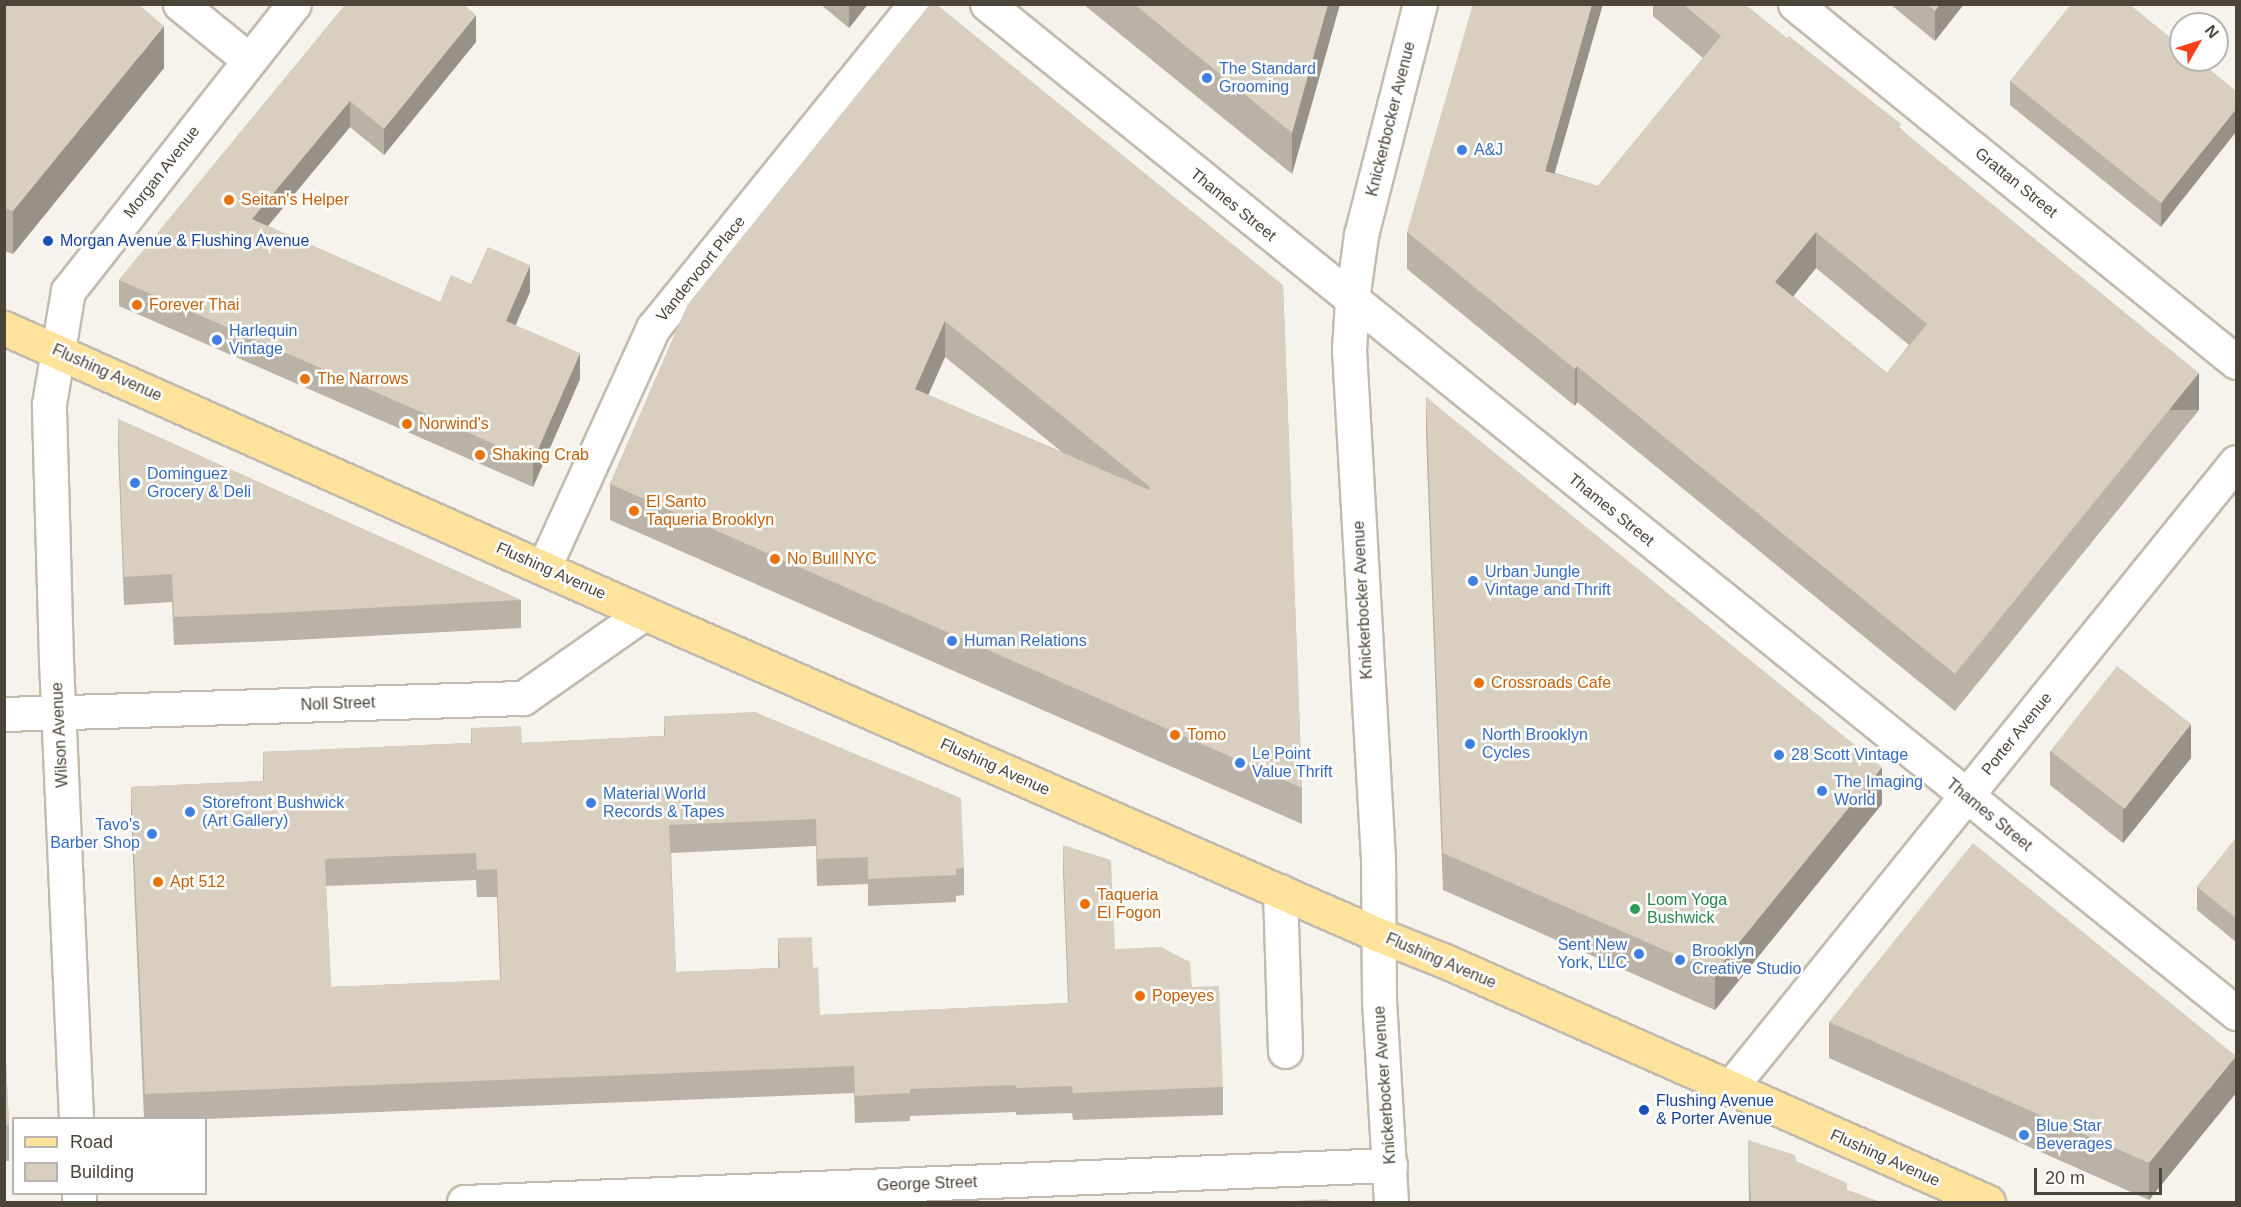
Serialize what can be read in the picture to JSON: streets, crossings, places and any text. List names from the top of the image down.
{
  "streets": {
    "main road": ["Flushing Avenue"],
    "street": [
      "Knickerbocker Avenue",
      "Morgan Avenue",
      "Grattan Street",
      "Thames Street",
      "Vandervoort Place",
      "Noll Street",
      "Porter Avenue",
      "Wilson Avenue",
      "George Street"
    ]
  },
  "crossings": [
    ["Knickerbocker Avenue", "Thames Street"],
    ["Knickerbocker Avenue", "Flushing Avenue"],
    ["Knickerbocker Avenue", "George Street"],
    ["Morgan Avenue", "Flushing Avenue"],
    ["Morgan Avenue", "Wilson Avenue"],
    ["Thames Street", "Porter Avenue"],
    ["Vandervoort Place", "Flushing Avenue"],
    ["Flushing Avenue", "Noll Street"],
    ["Flushing Avenue", "Porter Avenue"],
    ["Flushing Avenue", "Wilson Avenue"],
    ["Noll Street", "Wilson Avenue"]
  ],
  "places": [
    "The Standard Grooming",
    "A&J",
    "Seitan's Helper",
    "Morgan Avenue & Flushing Avenue",
    "Forever Thai",
    "Harlequin Vintage",
    "The Narrows",
    "Norwind's",
    "Shaking Crab",
    "Dominguez Grocery & Deli",
    "El Santo Taqueria Brooklyn",
    "No Bull NYC",
    "Urban Jungle Vintage and Thrift",
    "Human Relations",
    "Crossroads Cafe",
    "Tomo",
    "North Brooklyn Cycles",
    "28 Scott Vintage",
    "Le Point Value Thrift",
    "The Imaging World",
    "Material World Records & Tapes",
    "Storefront Bushwick (Art Gallery)",
    "Tavo's Barber Shop",
    "Apt 512",
    "Taqueria El Fogon",
    "Loom Yoga Bushwick",
    "Sent New York, LLC",
    "Brooklyn Creative Studio",
    "Popeyes",
    "Flushing Avenue & Porter Avenue",
    "Blue Star Beverages"
  ],
  "legend": ["Road", "Building"],
  "scale_bar": "20 m",
  "north": "top right"
}
